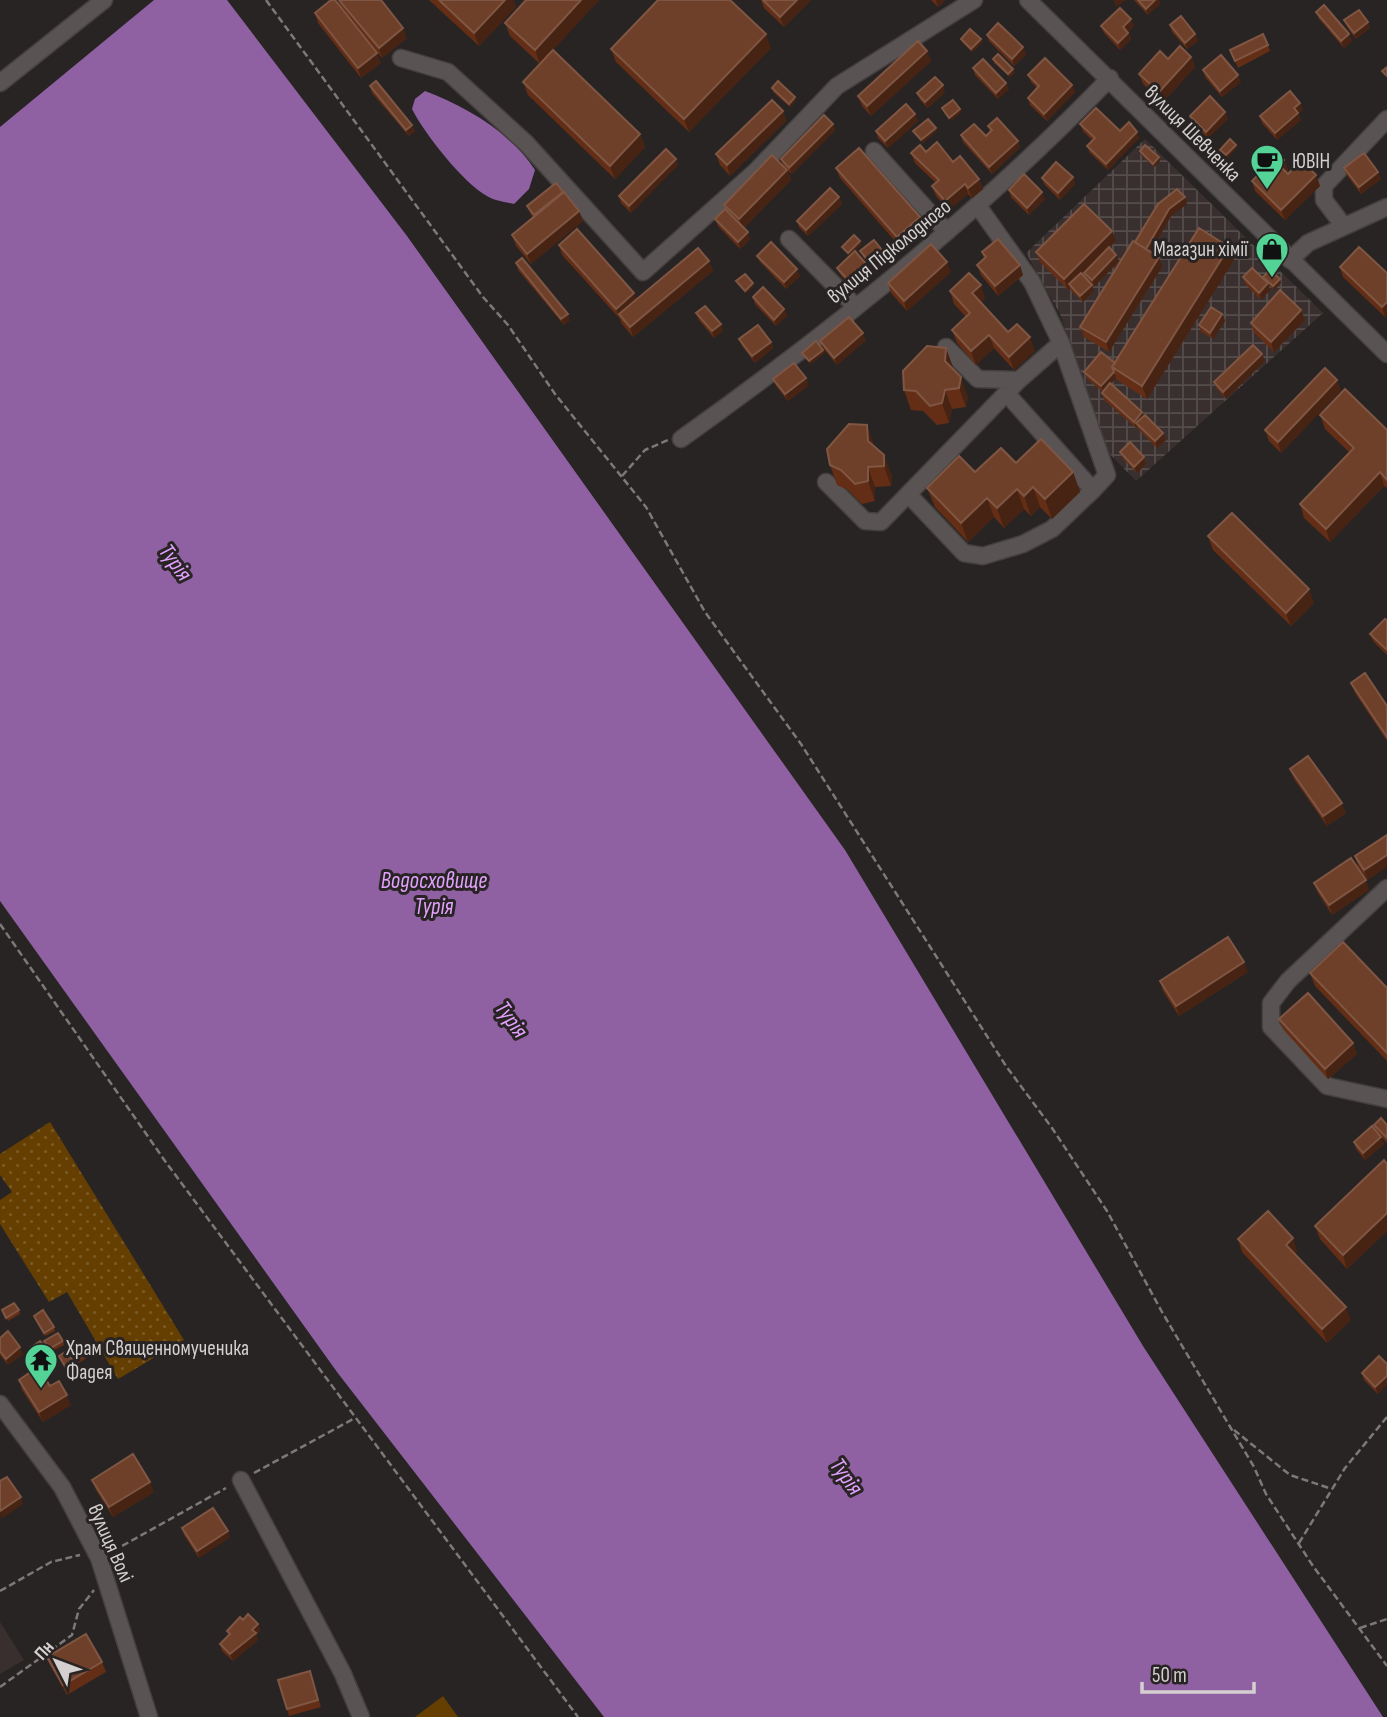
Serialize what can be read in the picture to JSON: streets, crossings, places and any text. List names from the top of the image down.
{
  "streets": {
    "street": ["вулиця Шевченка", "вулиця Підколодного", "вулиця Волі"]
  },
  "crossings": [
    ["вулиця Шевченка", "вулиця Підколодного"]
  ],
  "water": ["Турія", "Водосховище Турія"],
  "places": {
    "cafe": ["ЮВІН"],
    "shop": ["Магазин хімії"],
    "temple": ["Храм Священномученика Фадея"]
  },
  "scale_bar": "50 m",
  "north": "top left"
}
